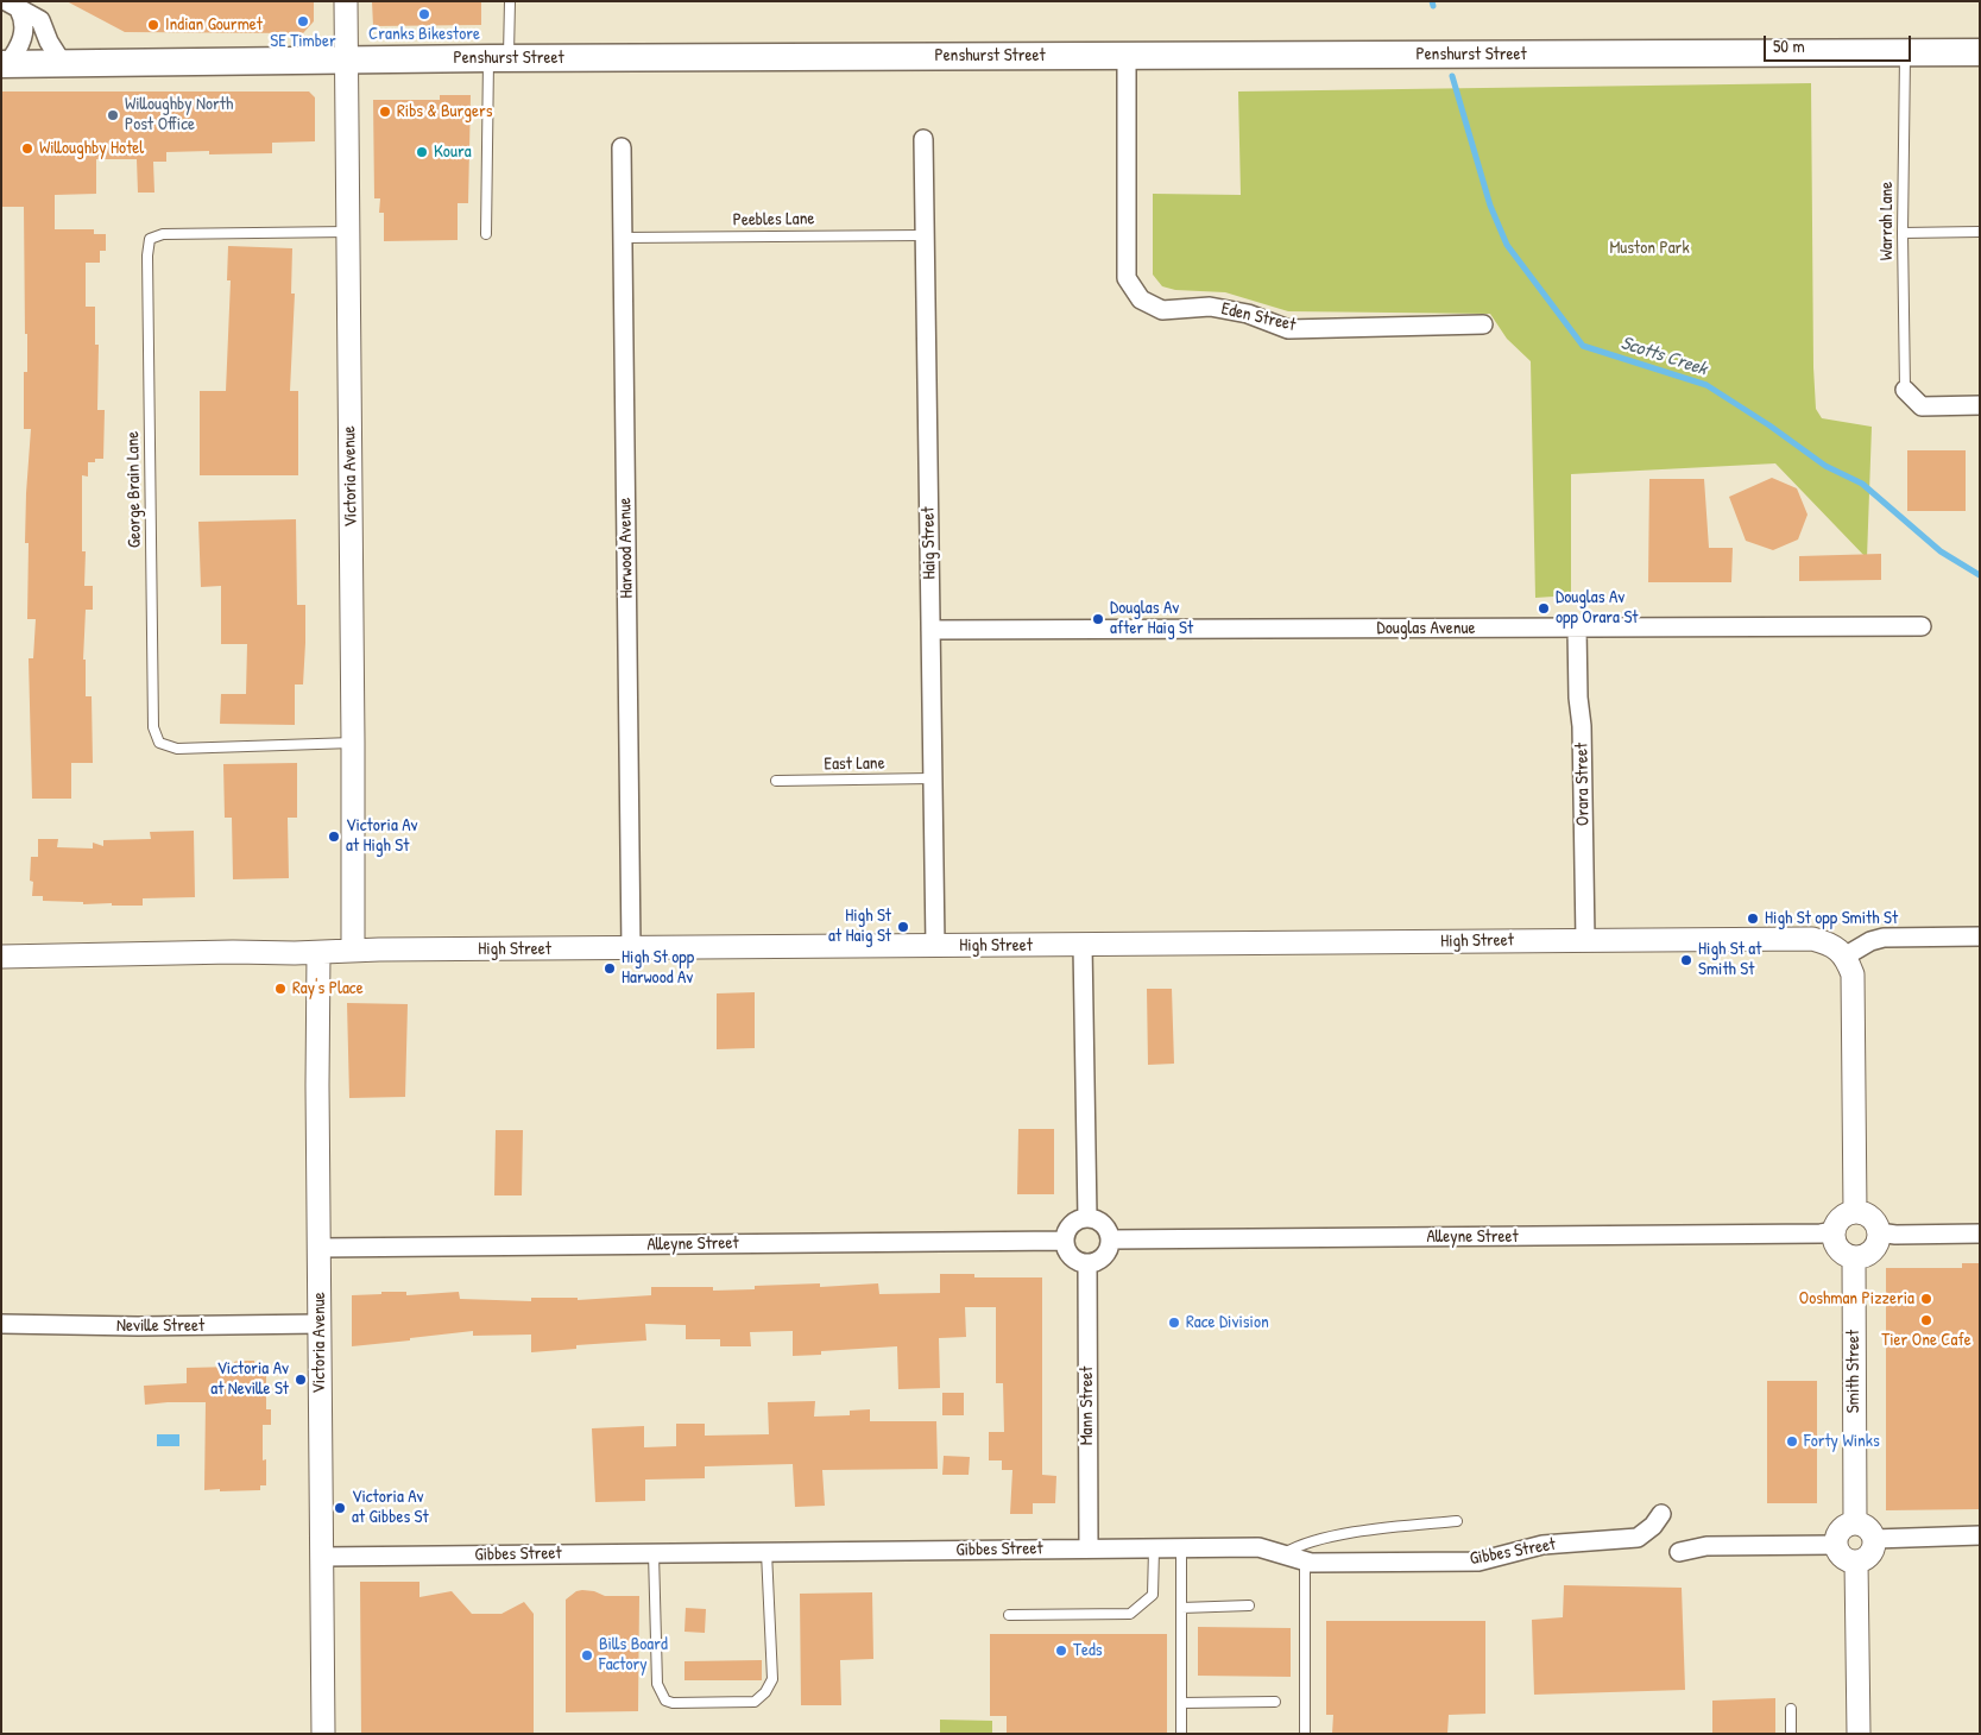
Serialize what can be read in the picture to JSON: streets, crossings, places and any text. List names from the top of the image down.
{
  "streets": {
    "main road": ["Penshurst Street"],
    "street": [
      "Eden Street",
      "Victoria Avenue",
      "Haig Street",
      "Harwood Avenue",
      "Douglas Avenue",
      "Orara Street",
      "High Street",
      "Alleyne Street",
      "Neville Street",
      "Smith Street",
      "Mann Street",
      "Gibbes Street"
    ],
    "lane": [
      "Peebles Lane",
      "Warrah Lane",
      "George Brain Lane",
      "East Lane"
    ]
  },
  "crossings": [
    ["Penshurst Street", "Warrah Lane"],
    ["Penshurst Street", "Eden Street"],
    ["Penshurst Street", "Victoria Avenue"],
    ["Peebles Lane", "Haig Street"],
    ["Peebles Lane", "Harwood Avenue"],
    ["Victoria Avenue", "George Brain Lane"],
    ["Victoria Avenue", "High Street"],
    ["Victoria Avenue", "Alleyne Street"],
    ["Victoria Avenue", "Neville Street"],
    ["Victoria Avenue", "Gibbes Street"],
    ["Haig Street", "Douglas Avenue"],
    ["Haig Street", "East Lane"],
    ["Haig Street", "High Street"],
    ["Harwood Avenue", "High Street"],
    ["Douglas Avenue", "Orara Street"],
    ["Orara Street", "High Street"],
    ["Alleyne Street", "Smith Street"],
    ["Alleyne Street", "Mann Street"],
    ["Mann Street", "Gibbes Street"]
  ],
  "water": ["Scotts Creek"],
  "parks": ["Muston Park"],
  "places": [
    "Cranks Bikestore",
    "SE Timber",
    "Indian Gourmet",
    "Ribs & Burgers",
    "Willoughby North Post Office",
    "Willoughby Hotel",
    "Koura",
    "Douglas Av opp Orara St",
    "Douglas Av after Haig St",
    "Victoria Av at High St",
    "High St opp Smith St",
    "High St at Haig St",
    "High St at Smith St",
    "High St opp Harwood Av",
    "Ray's Place",
    "Ooshman Pizzeria",
    "Tier One Cafe",
    "Race Division",
    "Victoria Av at Neville St",
    "Forty Winks",
    "Victoria Av at Gibbes St",
    "Teds",
    "Bills Board Factory"
  ],
  "scale_bar": "50 m"
}
